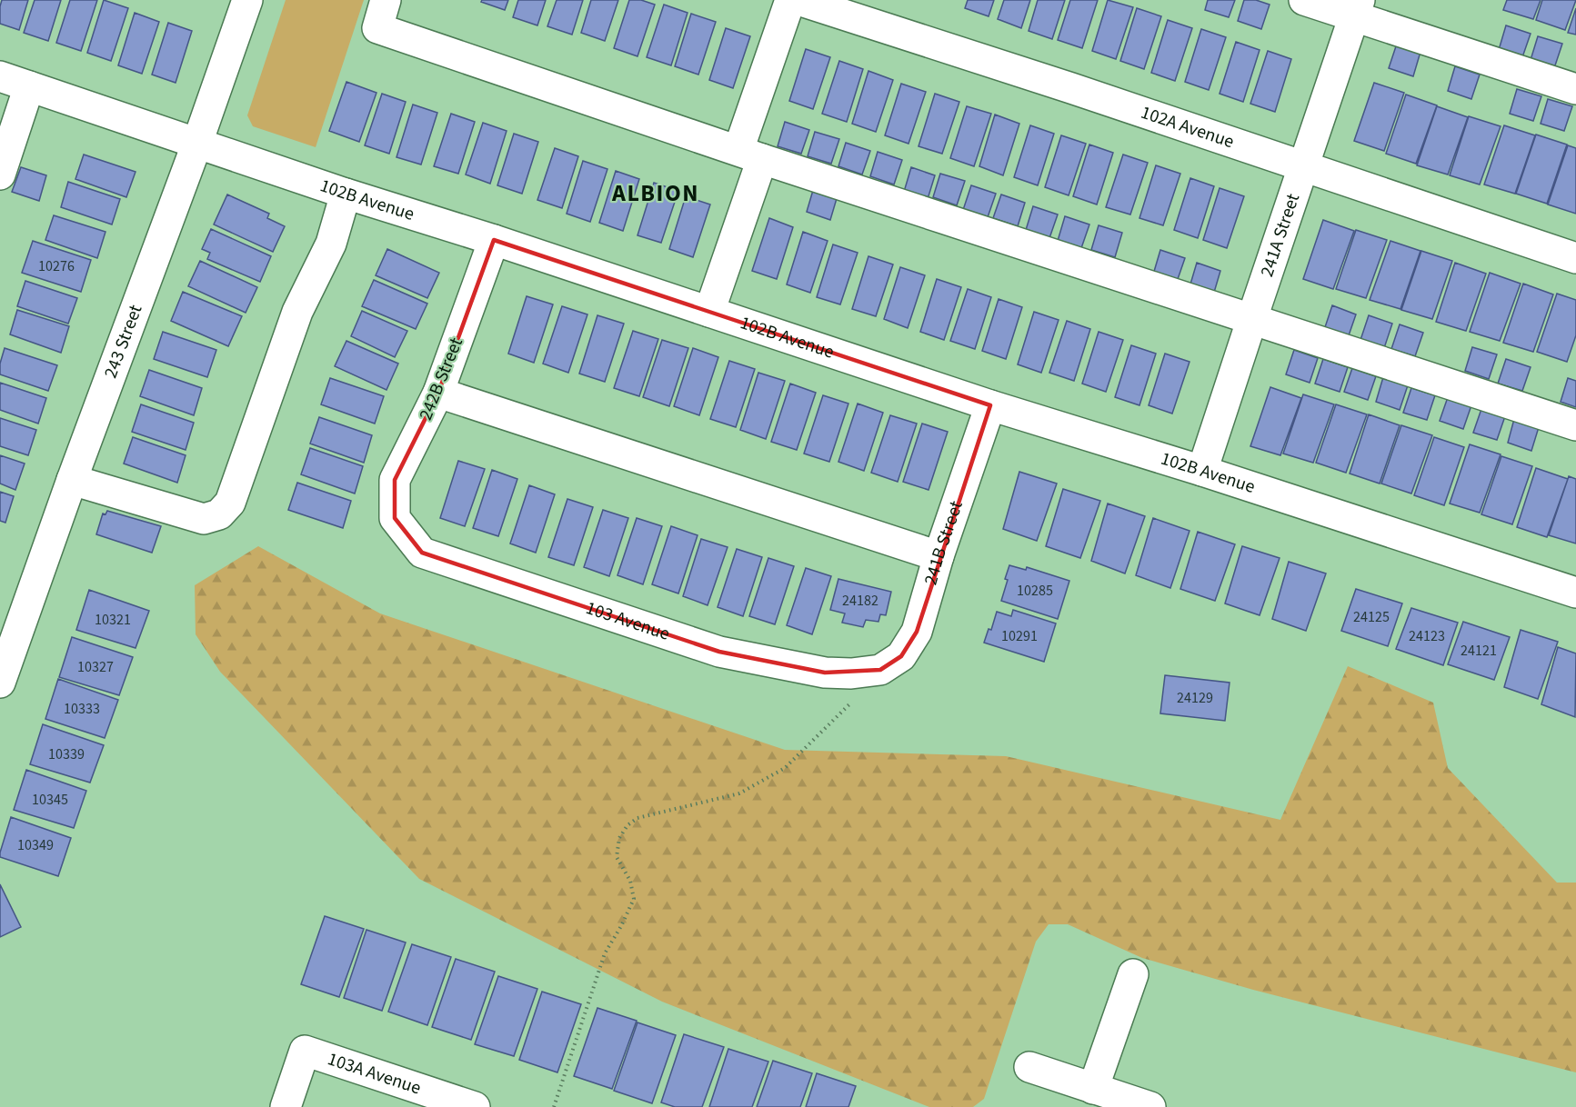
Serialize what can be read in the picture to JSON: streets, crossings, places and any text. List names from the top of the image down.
{
  "streets": {
    "street": [
      "102A Avenue",
      "102B Avenue",
      "241A Street",
      "243 Street",
      "242B Street",
      "241B Street",
      "103 Avenue",
      "103A Avenue"
    ]
  },
  "crossings": [
    ["102A Avenue", "241A Street"],
    ["102B Avenue", "241A Street"],
    ["102B Avenue", "243 Street"],
    ["102B Avenue", "242B Street"],
    ["102B Avenue", "241B Street"],
    ["242B Street", "103 Avenue"],
    ["241B Street", "103 Avenue"]
  ],
  "districts": ["ALBION"],
  "house_numbers": [
    "10276",
    "10285",
    "24182",
    "24125",
    "10321",
    "10291",
    "24123",
    "24121",
    "10327",
    "24129",
    "10333",
    "10339",
    "10345",
    "10349"
  ]
}
